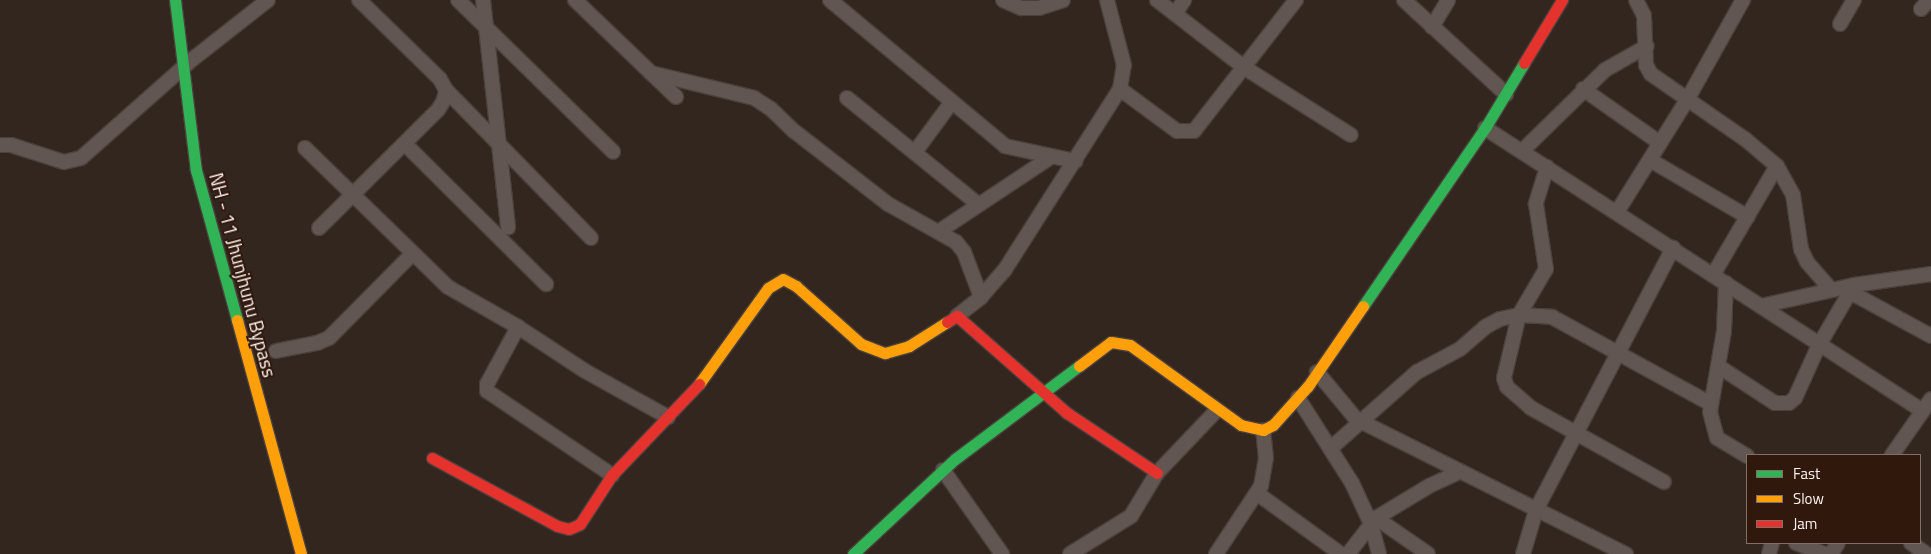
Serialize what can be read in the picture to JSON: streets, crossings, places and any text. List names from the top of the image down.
{
  "streets": {
    "street": ["NH - 11 Jhunjhunu Bypass"]
  },
  "legend": ["Fast", "Slow", "Jam"]
}
